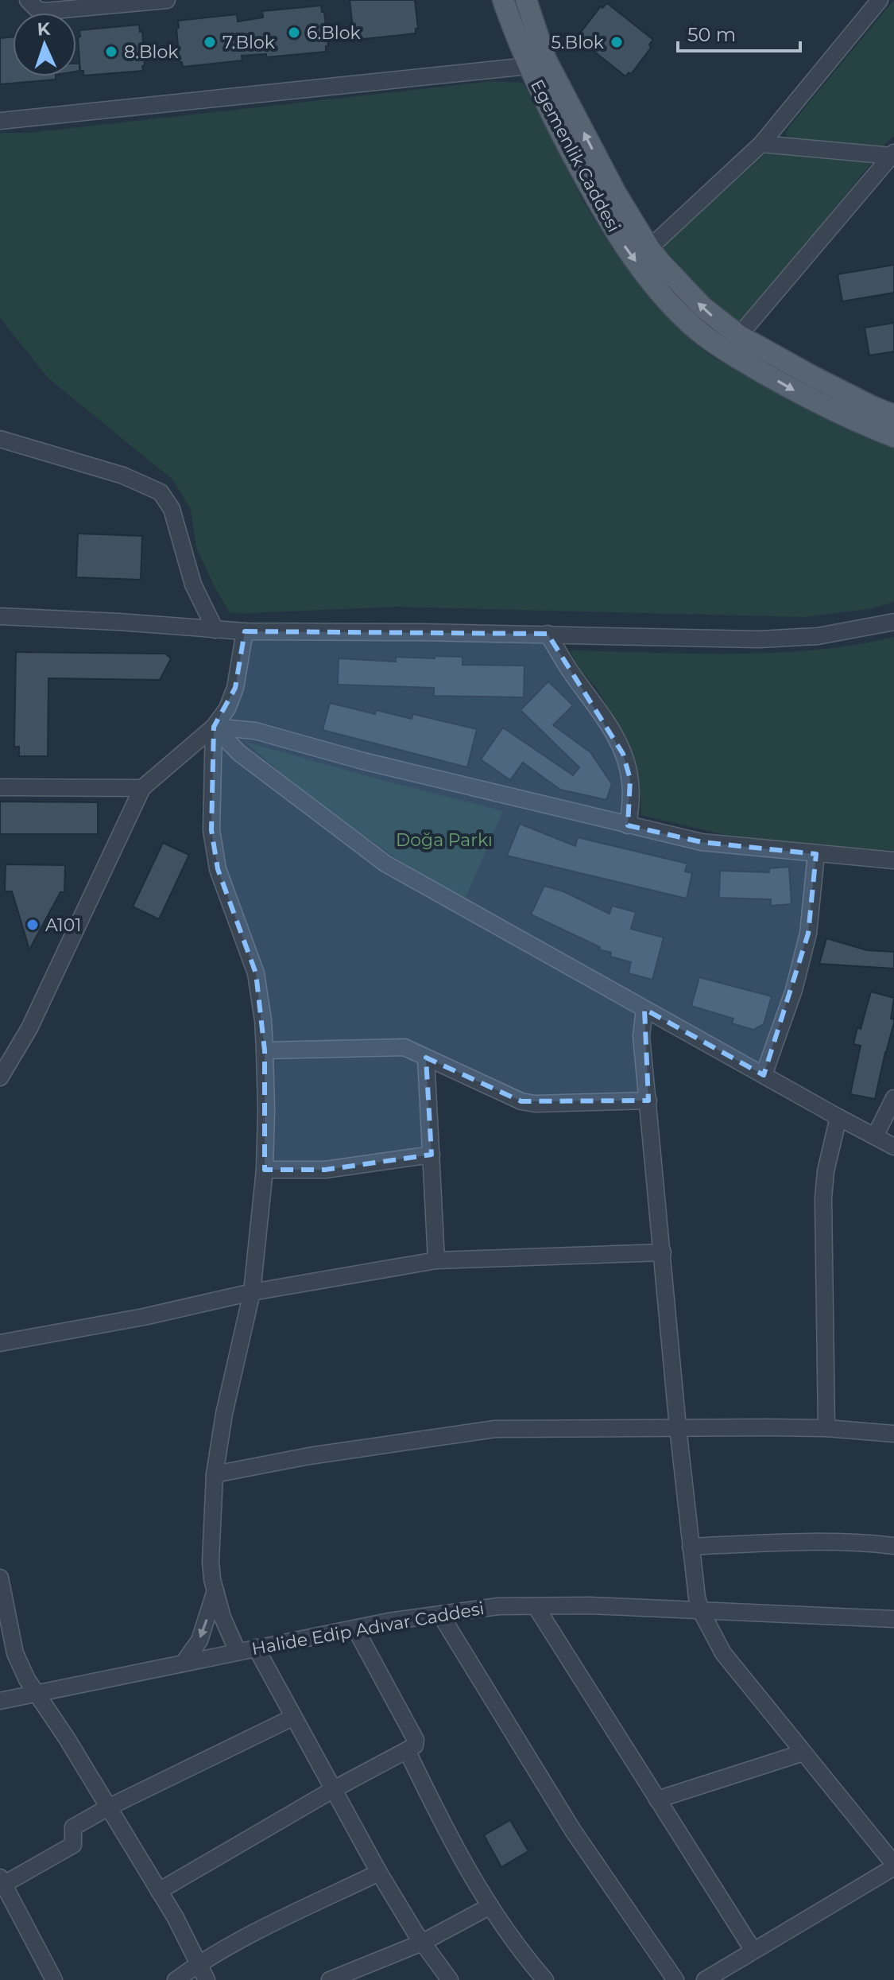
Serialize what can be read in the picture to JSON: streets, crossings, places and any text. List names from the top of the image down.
{
  "streets": {
    "main road": ["Egemenlik Caddesi"],
    "street": ["Halide Edip Adıvar Caddesi"]
  },
  "parks": ["Doğa Parkı"],
  "places": [
    "6.Blok",
    "7.Blok",
    "5.Blok",
    "8.Blok",
    "A101"
  ],
  "scale_bar": "50 m",
  "north": "top"
}
